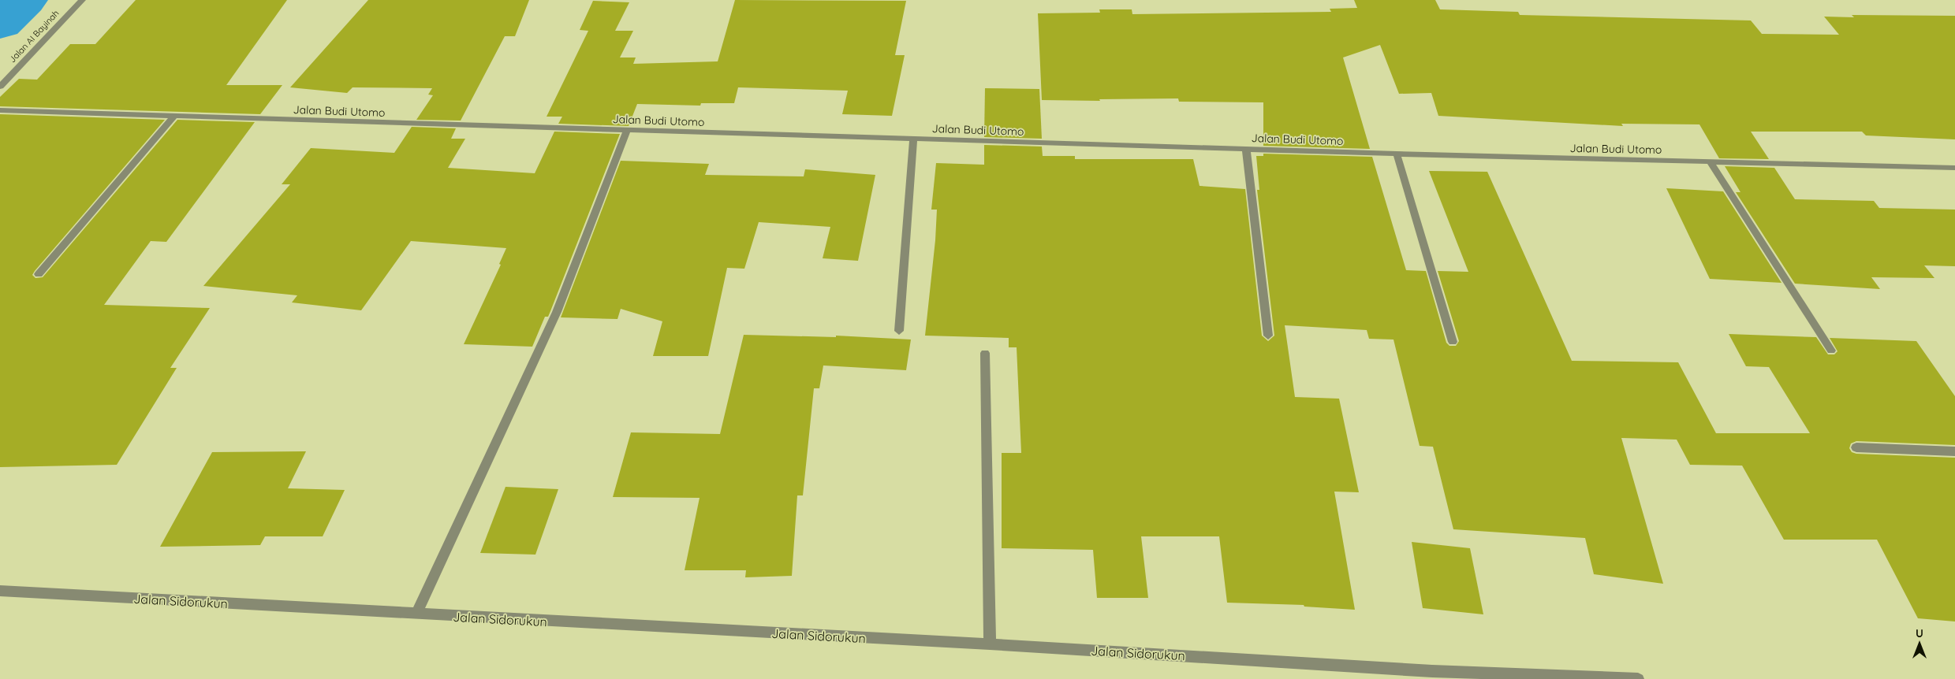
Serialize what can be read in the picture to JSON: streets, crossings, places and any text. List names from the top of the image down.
{
  "streets": {
    "street": ["Jalan AI Bayinah", "Jalan Budi Utomo", "Jalan Sidorukun"]
  },
  "north": "top"
}
